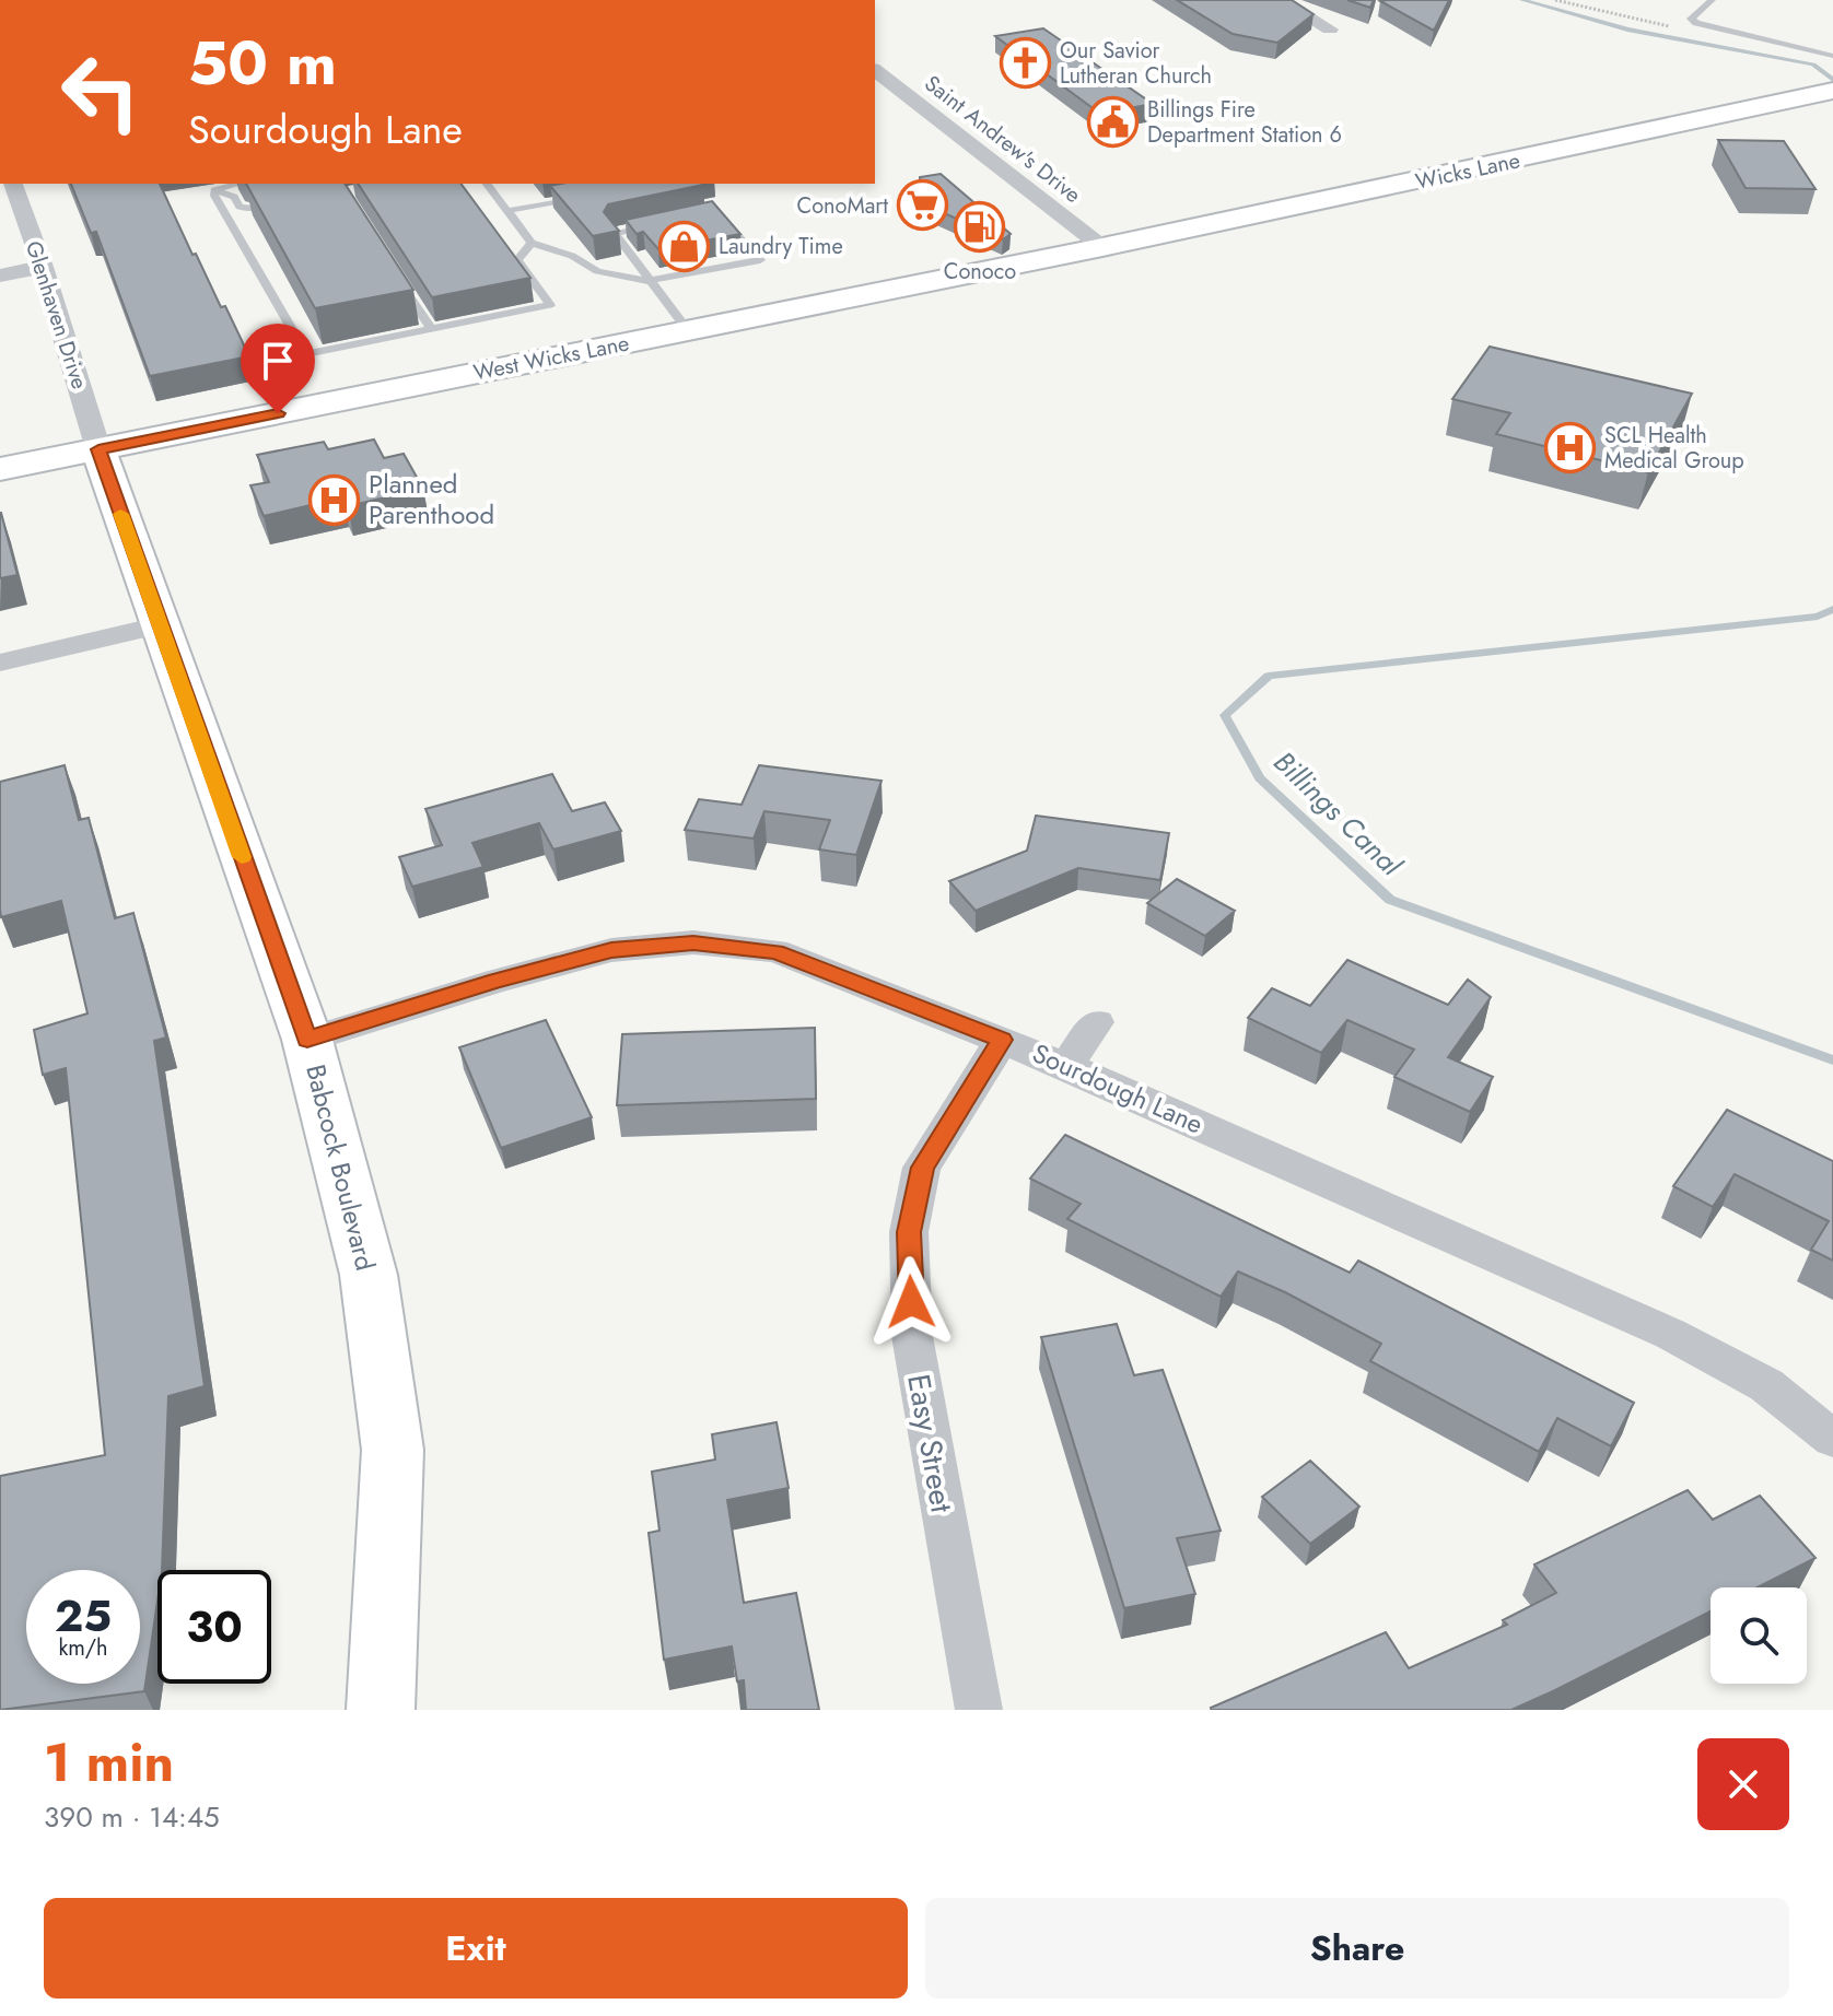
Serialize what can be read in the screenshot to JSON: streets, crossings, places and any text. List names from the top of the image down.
{
  "streets": {
    "main road": ["Wicks Lane", "West Wicks Lane", "Babcock Boulevard"],
    "street": [
      "Saint Andrew's Drive",
      "Glenhaven Drive",
      "Sourdough Lane",
      "Easy Street"
    ]
  },
  "crossings": [
    ["Saint Andrew's Drive", "Wicks Lane"],
    ["Saint Andrew's Drive", "West Wicks Lane"],
    ["Wicks Lane", "West Wicks Lane"],
    ["Glenhaven Drive", "West Wicks Lane"],
    ["Glenhaven Drive", "Babcock Boulevard"],
    ["West Wicks Lane", "Babcock Boulevard"],
    ["Sourdough Lane", "Babcock Boulevard"],
    ["Sourdough Lane", "Easy Street"]
  ],
  "water": ["Billings Canal"],
  "places": {
    "church": ["Our Savior Lutheran Church"],
    "public building": ["Billings Fire Department Station 6"],
    "supermarket": ["ConoMart"],
    "fuel station": ["Conoco"],
    "shop": ["Laundry Time"],
    "hospital": ["SCL Health Medical Group", "Planned Parenthood"]
  },
  "page": {
    "turn": ["50 m", "Sourdough Lane"],
    "speed": "25 km/h",
    "limit": "30",
    "heading": ["1 min", "390 m · 14:45"],
    "buttons": ["Exit", "Share"]
  }
}
